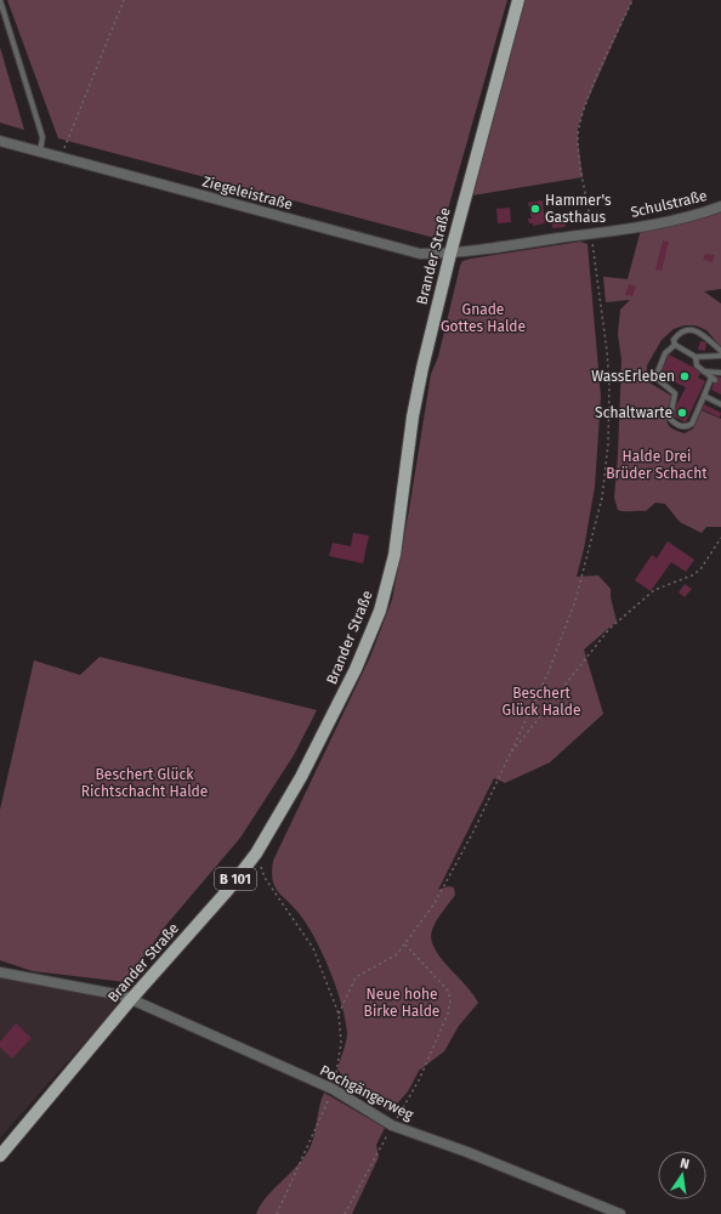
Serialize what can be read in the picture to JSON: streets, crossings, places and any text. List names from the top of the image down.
{
  "streets": {
    "main road": ["Brander Straße", "B 101"],
    "street": ["Ziegeleistraße", "Schulstraße", "Pochgängerweg"]
  },
  "crossings": [
    ["Ziegeleistraße", "Schulstraße"],
    ["Ziegeleistraße", "Brander Straße"],
    ["Schulstraße", "Brander Straße"],
    ["Brander Straße", "Pochgängerweg"]
  ],
  "parks": [
    "Gnade Gottes Halde",
    "Halde Drei Brüder Schacht",
    "Beschert Glück Halde",
    "Beschert Glück Richtschacht Halde",
    "Neue hohe Birke Halde"
  ],
  "places": ["Hammer's Gasthaus", "WassErleben", "Schaltwarte"],
  "north": "top"
}
